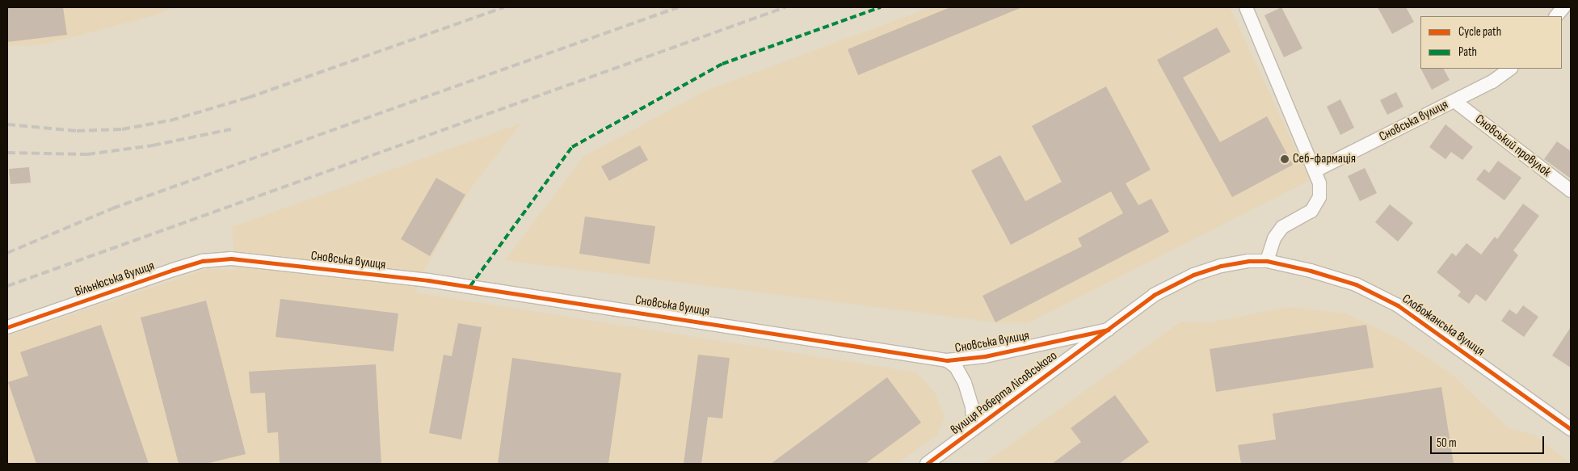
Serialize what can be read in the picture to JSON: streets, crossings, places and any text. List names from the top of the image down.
{
  "streets": {
    "street": [
      "Сновська вулиця",
      "Сновський провулок",
      "Вільнюська вулиця",
      "Слобожанська вулиця",
      "вулиця Роберта Лісовського"
    ]
  },
  "crossings": [
    ["Сновська вулиця", "Сновський провулок"],
    ["Сновська вулиця", "Вільнюська вулиця"],
    ["Сновська вулиця", "вулиця Роберта Лісовського"],
    ["Слобожанська вулиця", "вулиця Роберта Лісовського"]
  ],
  "places": ["Себ-фармація"],
  "legend": ["Cycle path", "Path"],
  "scale_bar": "50 m"
}
